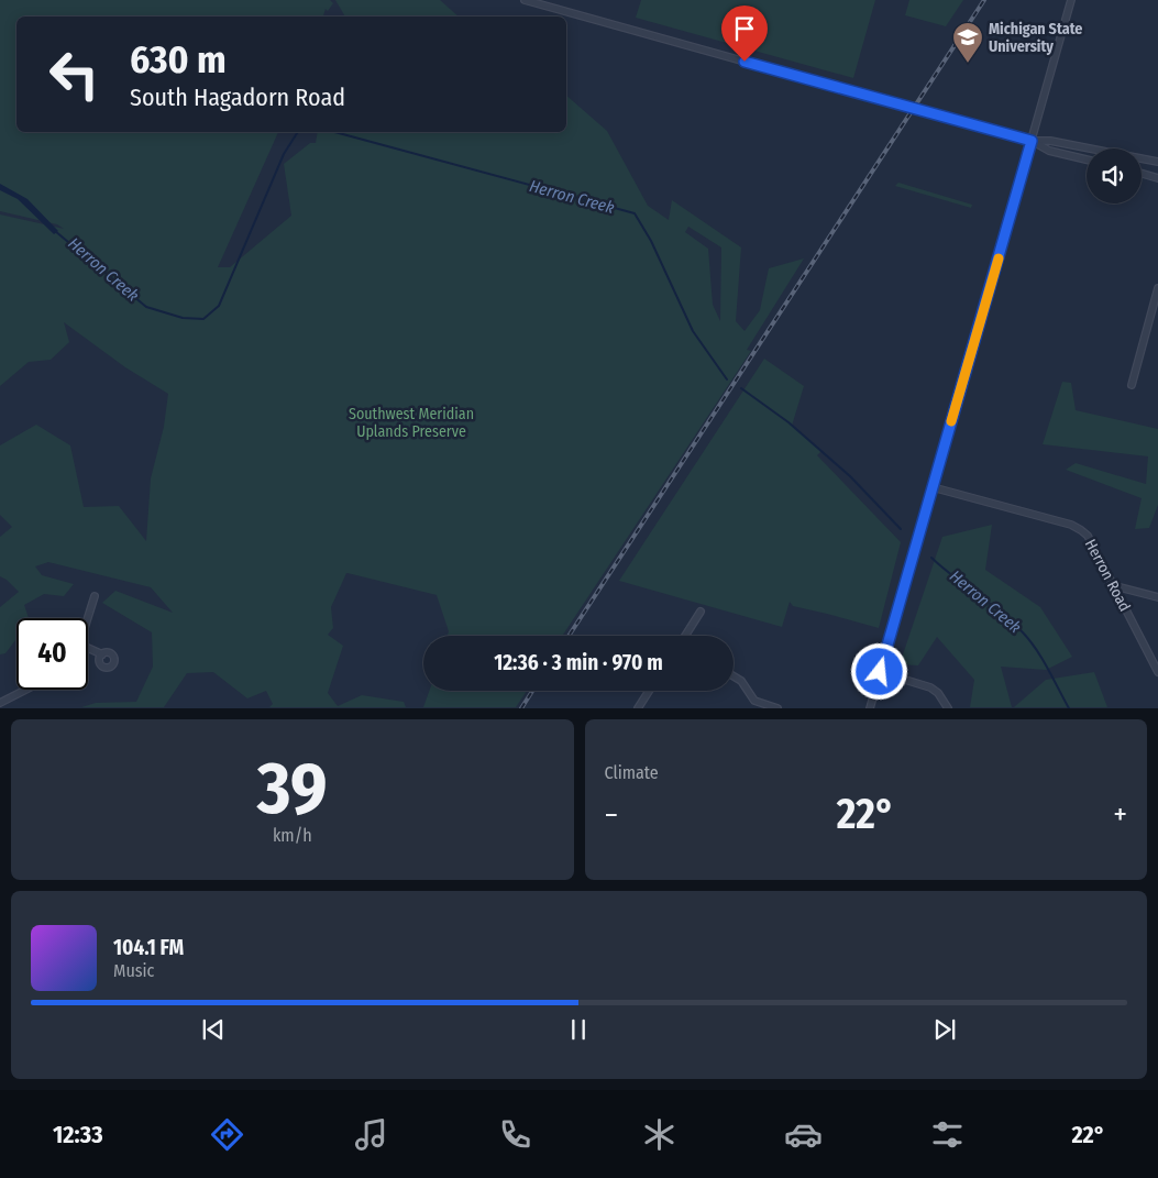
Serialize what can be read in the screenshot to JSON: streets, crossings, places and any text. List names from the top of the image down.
{
  "streets": {
    "street": ["Herron Road"]
  },
  "water": ["Herron Creek"],
  "parks": ["Southwest Meridian Uplands Preserve"],
  "places": {
    "school or university": ["Michigan State University"]
  },
  "page": {
    "turn": ["630 m", "South Hagadorn Road"],
    "limit": "40",
    "trip": "12:36 · 3 min · 970 m",
    "tile": [
      ["39", "km/h"],
      "Climate"
    ],
    "heat": ["−", "22°", "+"],
    "song": ["104.1 FM", "Music"],
    "tabs": ["12:33", "22°"]
  }
}
